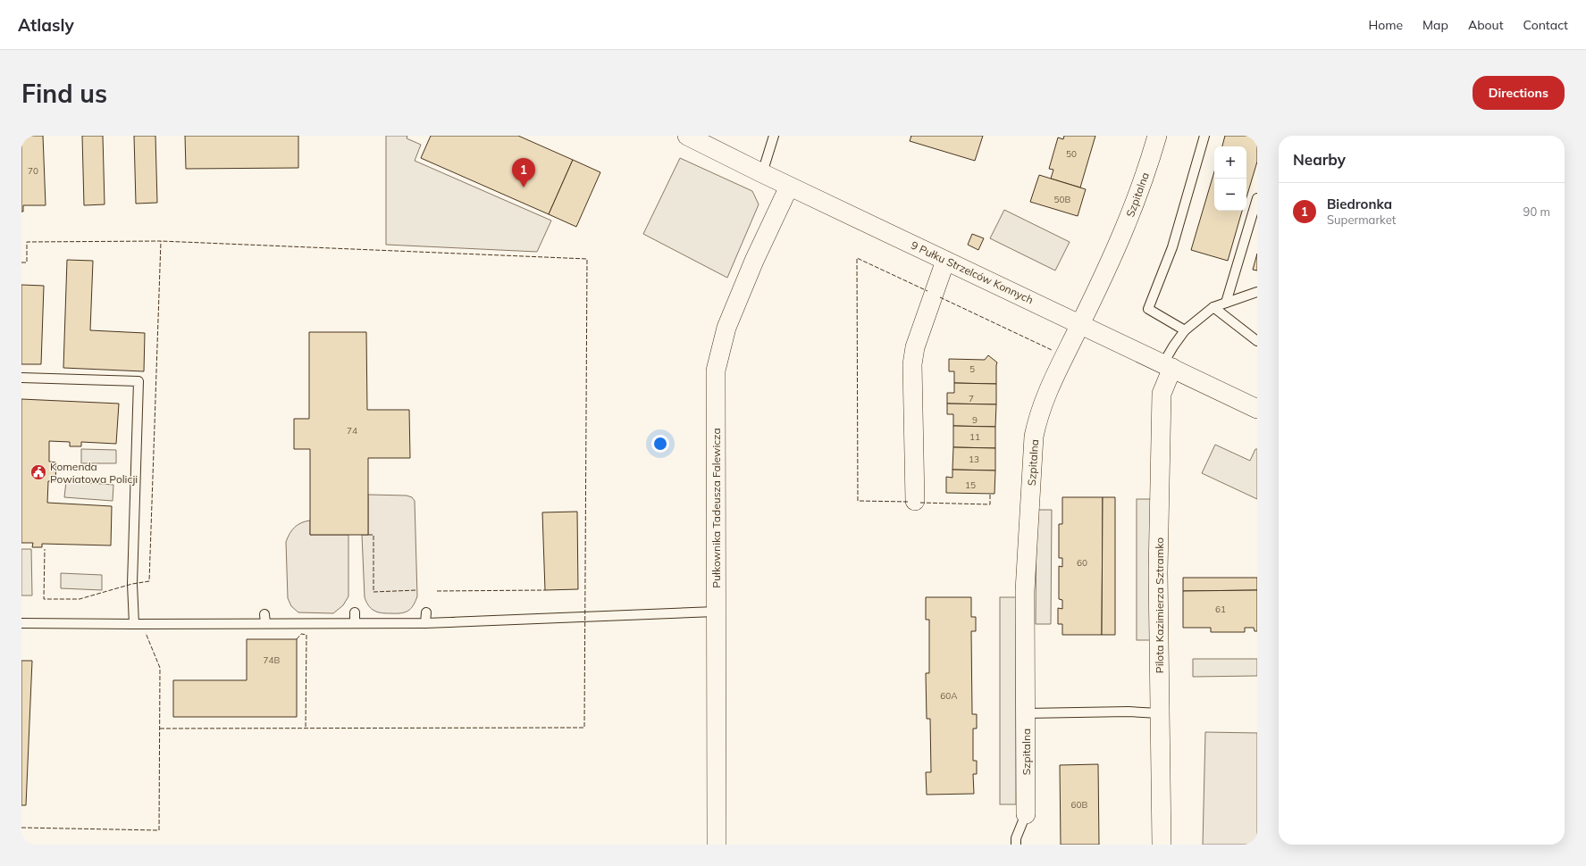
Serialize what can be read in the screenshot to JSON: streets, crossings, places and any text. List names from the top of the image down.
{
  "streets": {
    "street": [
      "Szpitalna",
      "9 Pułku Strzelców Konnych",
      "Pułkownika Tadeusza Falewicza",
      "Pilota Kazimierza Sztramko"
    ]
  },
  "crossings": [
    ["Szpitalna", "9 Pułku Strzelców Konnych"],
    ["9 Pułku Strzelców Konnych", "Pułkownika Tadeusza Falewicza"],
    ["9 Pułku Strzelców Konnych", "Pilota Kazimierza Sztramko"]
  ],
  "places": {
    "public building": ["Komenda Powiatowa Policji"]
  },
  "house_numbers": [
    "50",
    "70",
    "50B",
    "5",
    "7",
    "9",
    "74",
    "11",
    "13",
    "15",
    "60",
    "61",
    "74B",
    "60A",
    "60B"
  ],
  "page": {
    "header": "Atlasly",
    "nav": [
      "Home",
      "Map",
      "About",
      "Contact"
    ],
    "buttons": "Directions",
    "title": "Find us",
    "heading": "Nearby",
    "map_buttons": ["+", "−"],
    "pins": "1",
    "list": [
      {
        "mark": "1",
        "name": "Biedronka",
        "note": "Supermarket",
        "value": "90 m"
      }
    ]
  }
}
